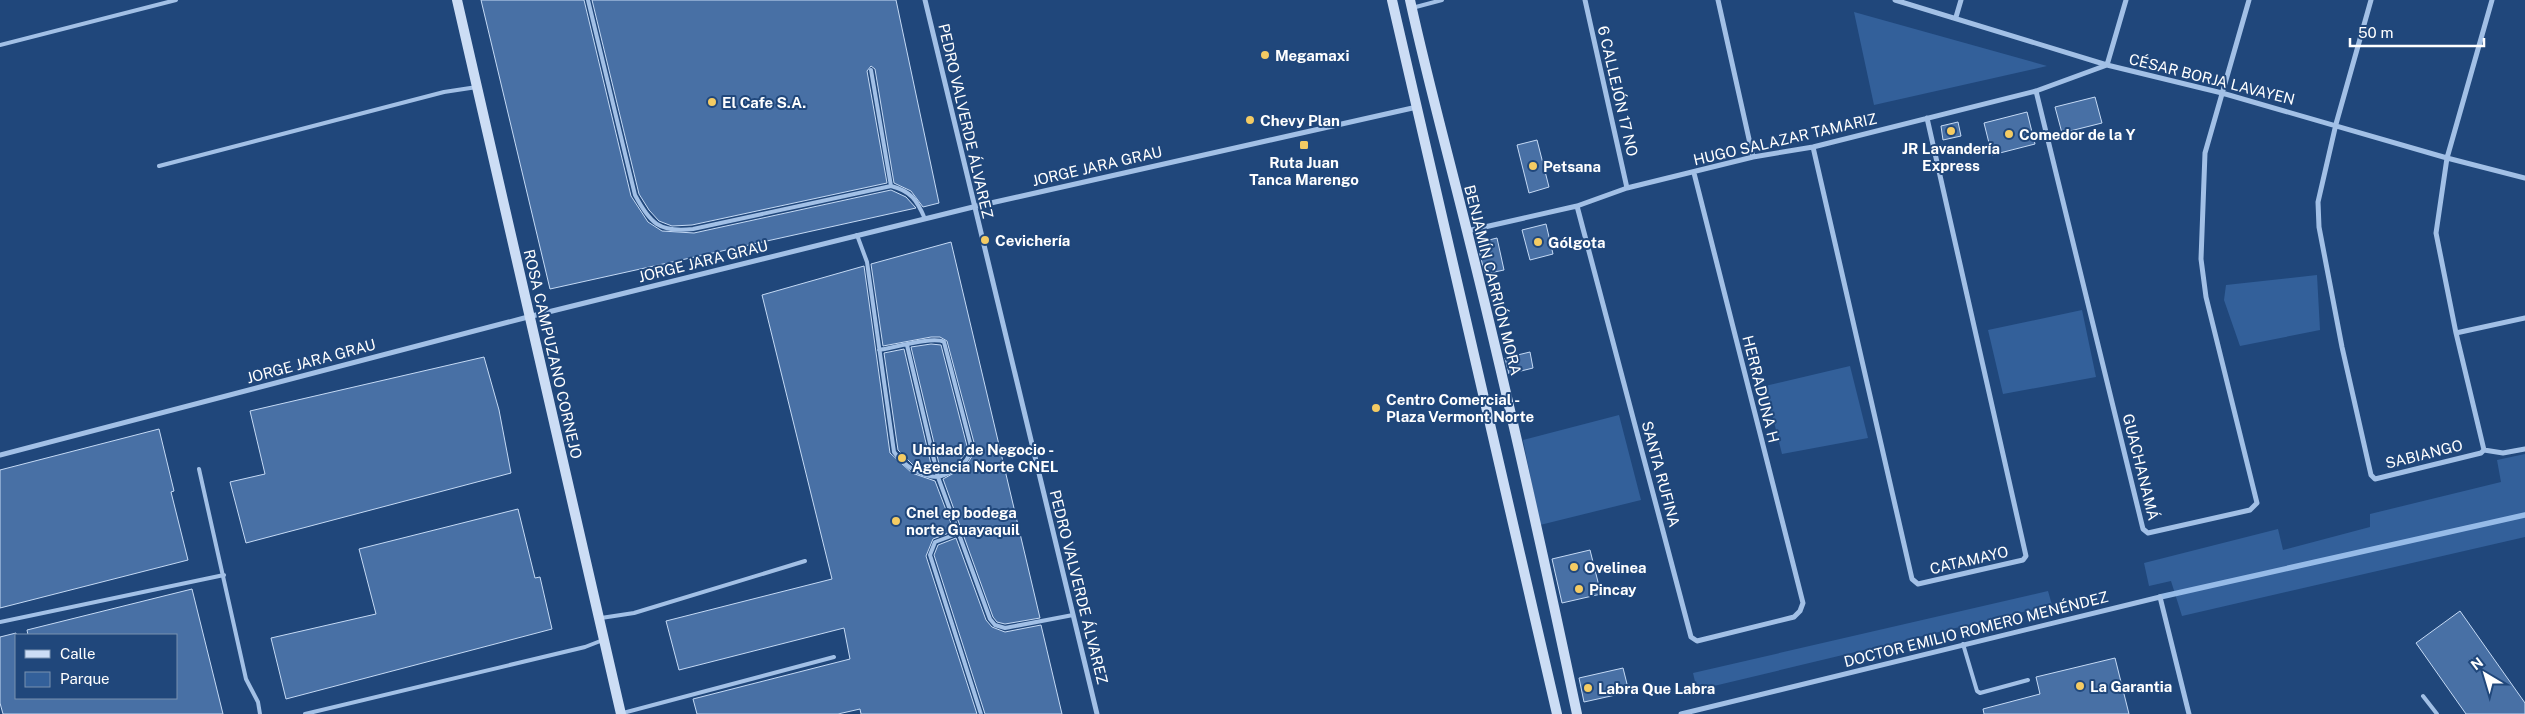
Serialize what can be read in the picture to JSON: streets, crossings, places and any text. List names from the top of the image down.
{
  "streets": {
    "main road": ["BENJAMÍN CARRIÓN MORA", "ROSA CAMPUZANO CORNEJO"],
    "street": [
      "CÉSAR BORJA LAVAYEN",
      "6 CALLEJÓN 17 NO",
      "PEDRO VALVERDE ÁLVAREZ",
      "HUGO SALAZAR TAMARIZ",
      "JORGE JARA GRAU",
      "HERRADUNA H",
      "SABIANGO",
      "GUACHANAMÁ",
      "SANTA RUFINA",
      "CATAMAYO",
      "DOCTOR EMILIO ROMERO MENÉNDEZ"
    ]
  },
  "crossings": [
    ["CÉSAR BORJA LAVAYEN", "HUGO SALAZAR TAMARIZ"],
    ["CÉSAR BORJA LAVAYEN", "SABIANGO"],
    ["CÉSAR BORJA LAVAYEN", "GUACHANAMÁ"],
    ["6 CALLEJÓN 17 NO", "HUGO SALAZAR TAMARIZ"],
    ["PEDRO VALVERDE ÁLVAREZ", "JORGE JARA GRAU"],
    ["HUGO SALAZAR TAMARIZ", "BENJAMÍN CARRIÓN MORA"],
    ["HUGO SALAZAR TAMARIZ", "HERRADUNA H"],
    ["HUGO SALAZAR TAMARIZ", "GUACHANAMÁ"],
    ["HUGO SALAZAR TAMARIZ", "SANTA RUFINA"],
    ["HUGO SALAZAR TAMARIZ", "CATAMAYO"],
    ["JORGE JARA GRAU", "ROSA CAMPUZANO CORNEJO"],
    ["HERRADUNA H", "SANTA RUFINA"]
  ],
  "places": {
    "other": [
      "Megamaxi",
      "El Cafe S.A.",
      "Chevy Plan",
      "JR Lavandería Express",
      "Comedor de la Y",
      "Petsana",
      "Cevichería",
      "Gólgota",
      "Centro Comercial - Plaza Vermont Norte",
      "Unidad de Negocio - Agencia Norte CNEL",
      "Cnel ep bodega norte Guayaquil",
      "Ovelinea",
      "Pincay",
      "La Garantia",
      "Labra Que Labra"
    ],
    "transit": ["Ruta Juan Tanca Marengo"]
  },
  "legend": ["Calle", "Parque"],
  "scale_bar": "50 m",
  "north": "top left"
}
